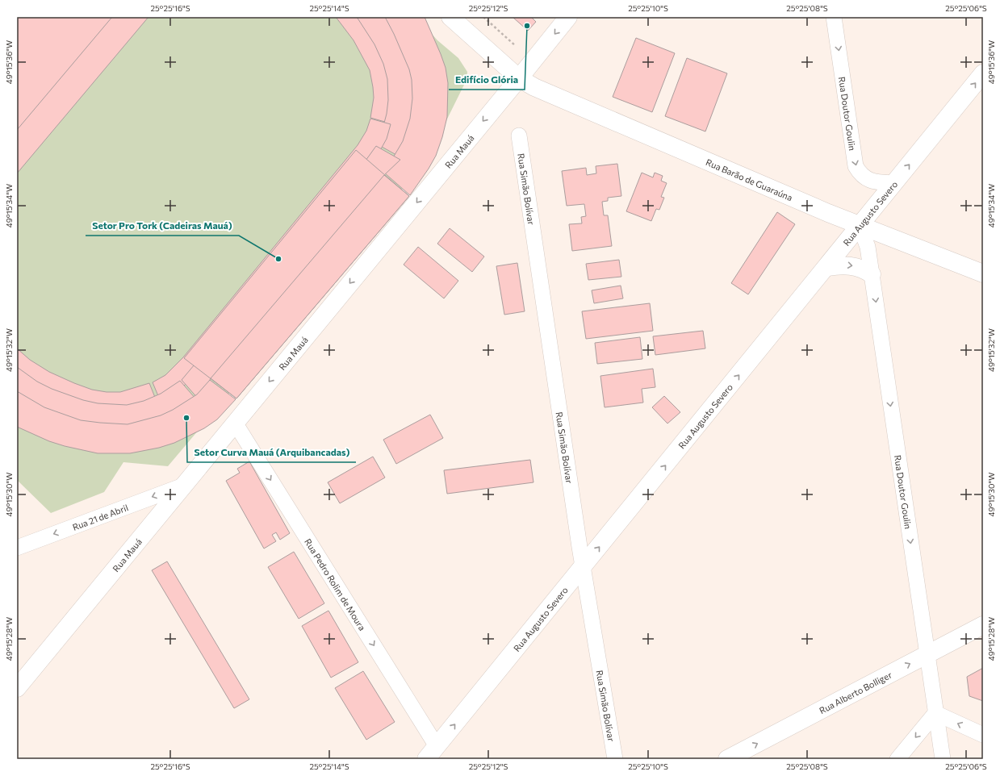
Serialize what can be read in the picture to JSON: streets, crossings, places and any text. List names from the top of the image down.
{
  "streets": {
    "main road": [
      "Rua Mauá",
      "Rua Barão de Guaraúna",
      "Rua Augusto Severo",
      "Rua Alberto Bolliger"
    ],
    "street": [
      "Rua Doutor Goulin",
      "Rua Simão Bolívar",
      "Rua 21 de Abril",
      "Rua Pedro Rolim de Moura"
    ]
  },
  "crossings": [
    ["Rua Doutor Goulin", "Rua Barão de Guaraúna"],
    ["Rua Doutor Goulin", "Rua Augusto Severo"],
    ["Rua Doutor Goulin", "Rua Alberto Bolliger"],
    ["Rua Mauá", "Rua Barão de Guaraúna"],
    ["Rua Mauá", "Rua 21 de Abril"],
    ["Rua Mauá", "Rua Pedro Rolim de Moura"],
    ["Rua Barão de Guaraúna", "Rua Augusto Severo"],
    ["Rua Simão Bolívar", "Rua Augusto Severo"],
    ["Rua Augusto Severo", "Rua Pedro Rolim de Moura"]
  ],
  "one_way": [
    "Rua Doutor Goulin",
    "Rua Mauá",
    "Rua Augusto Severo",
    "Rua 21 de Abril",
    "Rua Pedro Rolim de Moura",
    "Rua Alberto Bolliger"
  ],
  "places": ["Edifício Glória", "Setor Pro Tork (Cadeiras Mauá)", "Setor Curva Mauá (Arquibancadas)"],
  "coordinates": [
    "25°25'16\"S",
    "25°25'14\"S",
    "25°25'12\"S",
    "25°25'10\"S",
    "25°25'08\"S",
    "25°25'06\"S",
    "49°15'36\"W",
    "49°15'34\"W",
    "49°15'32\"W",
    "49°15'30\"W",
    "49°15'28\"W"
  ]
}
